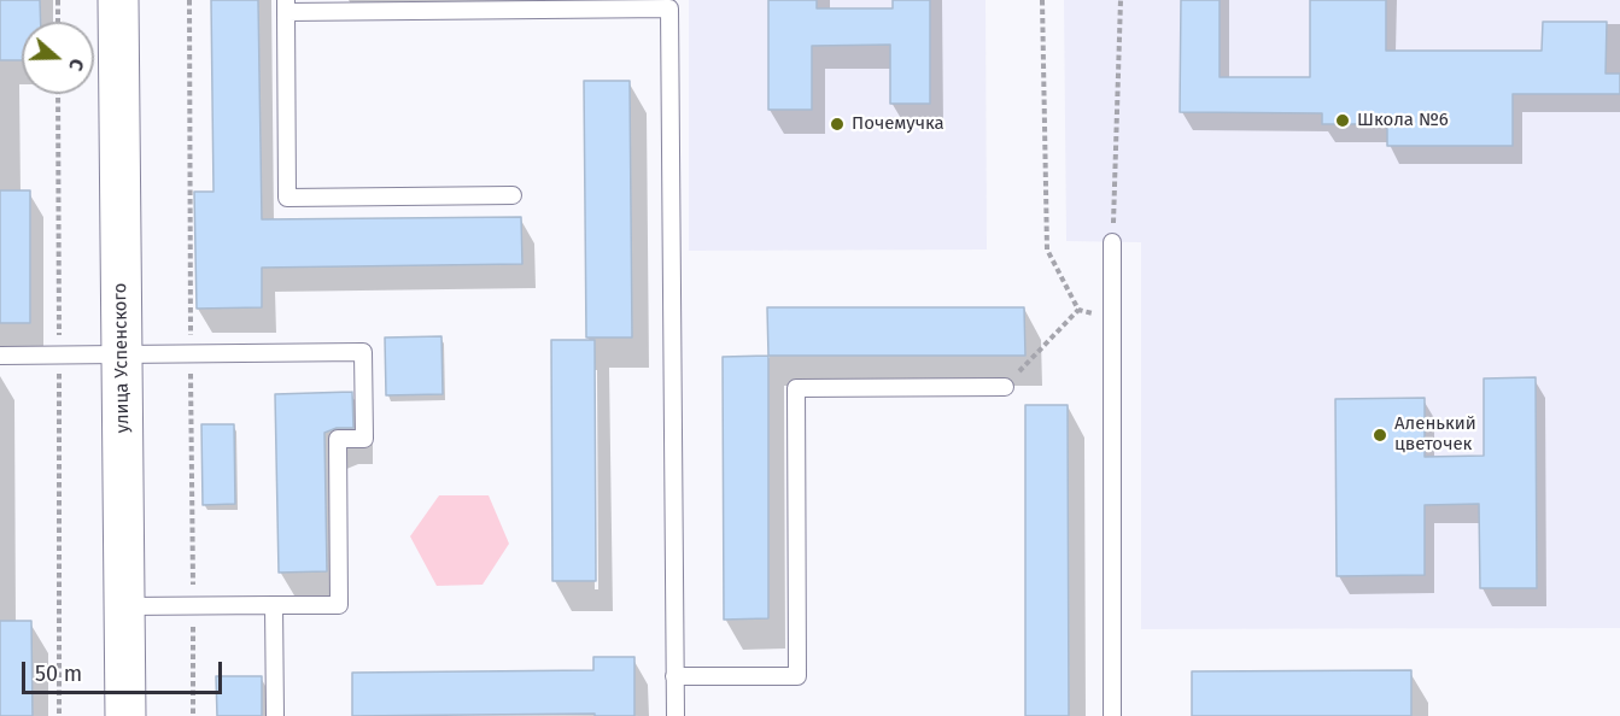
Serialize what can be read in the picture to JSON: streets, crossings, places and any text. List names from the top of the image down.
{
  "streets": {
    "street": ["улица Успенского"]
  },
  "places": ["Школа №6", "Почемучка", "Аленький цветочек"],
  "scale_bar": "50 m",
  "north": "right"
}
